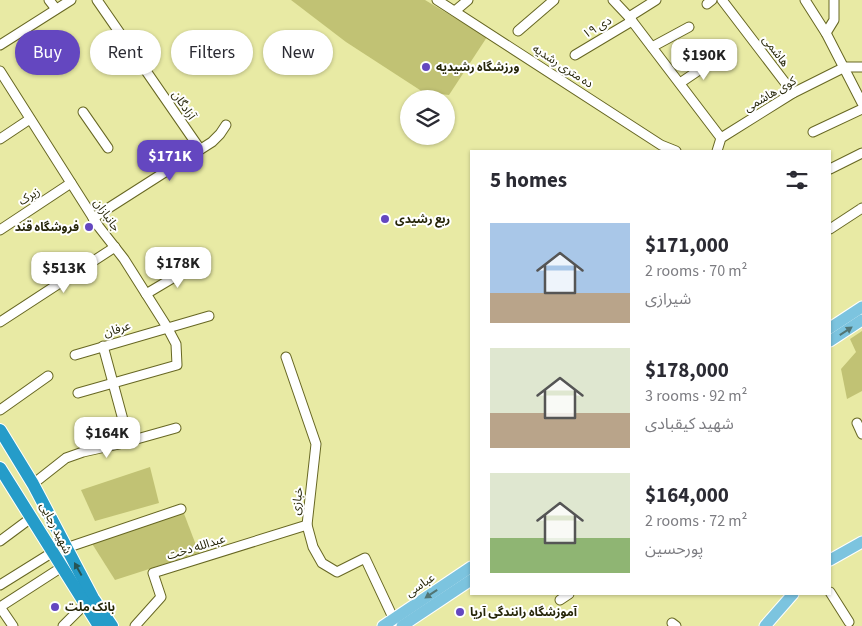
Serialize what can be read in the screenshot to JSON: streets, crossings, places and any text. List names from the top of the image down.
{
  "streets": {
    "highway": ["شهید رجایی"],
    "main road": ["عباسى"],
    "street": [
      "۱۹ دی",
      "هاشمی",
      "ده متری رشدیه",
      "کوی هاشمی",
      "آزادگان",
      "زیرک",
      "جانبازان",
      "عرفان",
      "خبازی",
      "عبدالله دخت"
    ]
  },
  "crossings": [
    ["هاشمی", "کوی هاشمی"],
    ["زیرک", "جانبازان"],
    ["جانبازان", "عرفان"],
    ["خبازی", "عبدالله دخت"],
    ["خبازی", "عباسى"]
  ],
  "places": [
    "ورزشگاه رشیدیه",
    "ربع رشیدی",
    "فروشگاه قند",
    "بانک ملت",
    "آموزشگاه رانندگی آریا"
  ],
  "page": {
    "chip": [
      "Buy",
      "Rent",
      "Filters",
      "New"
    ],
    "price": [
      "$190K",
      "$171K",
      "$178K",
      "$513K",
      "$164K"
    ],
    "heading": "5 homes",
    "list": [
      {
        "name": "$171,000",
        "note": "2 rooms · 70 m² · شیرازی"
      },
      {
        "name": "$178,000",
        "note": "3 rooms · 92 m² · شهید کیقبادی"
      },
      {
        "name": "$164,000",
        "note": "2 rooms · 72 m² · پورحسین"
      }
    ]
  }
}
